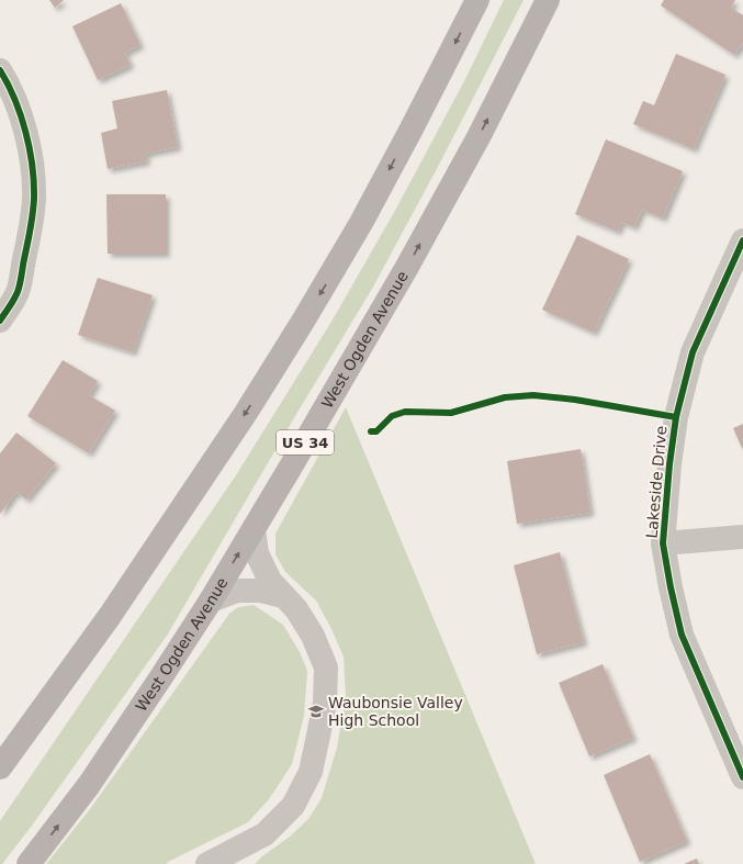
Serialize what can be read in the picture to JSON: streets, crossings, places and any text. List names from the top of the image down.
{
  "streets": {
    "main road": ["West Ogden Avenue", "US 34"],
    "street": ["Lakeside Drive"]
  },
  "places": {
    "school or university": ["Waubonsie Valley High School"]
  }
}
